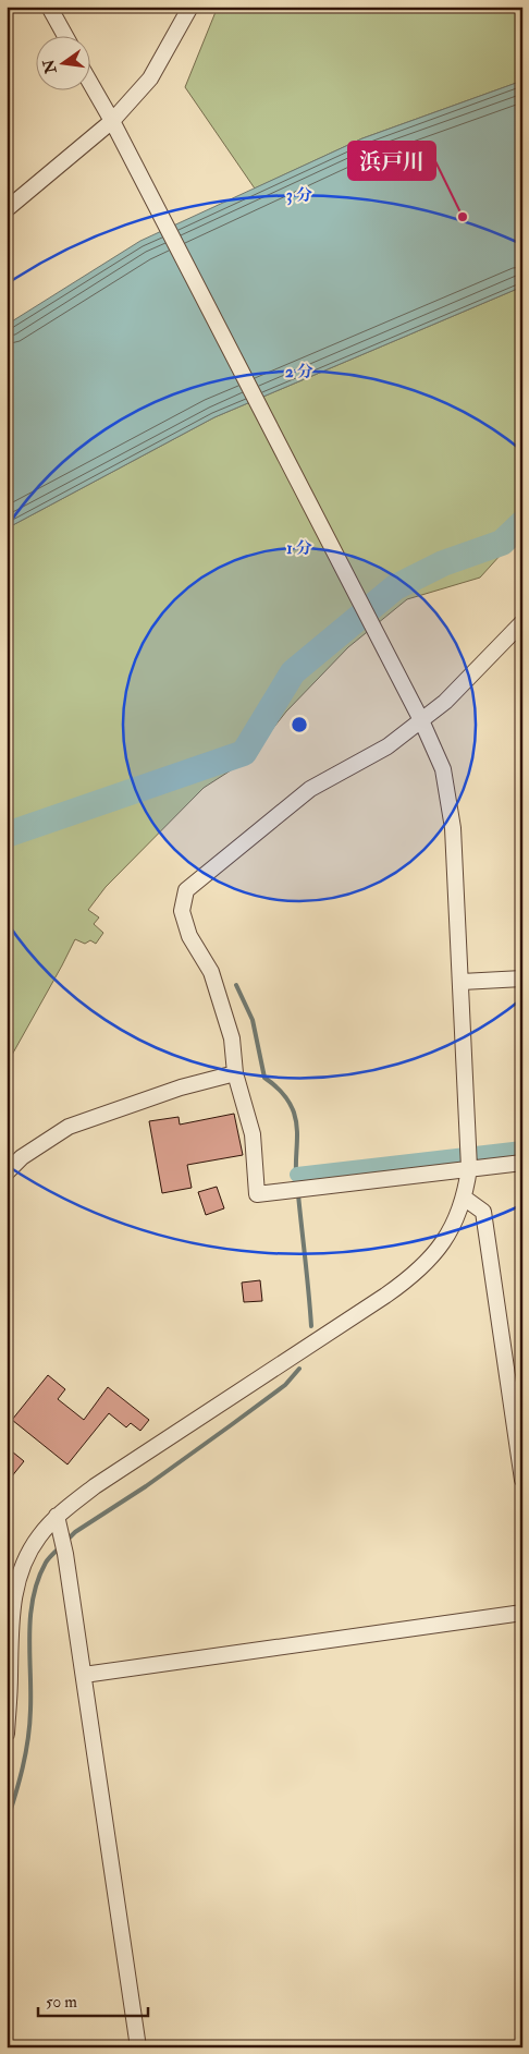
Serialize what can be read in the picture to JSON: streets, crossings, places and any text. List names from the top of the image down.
{
  "places": ["浜戸川"],
  "scale_bar": "50 m",
  "north": "left",
  "rings": ["3 分", "2 分", "1 分"]
}
